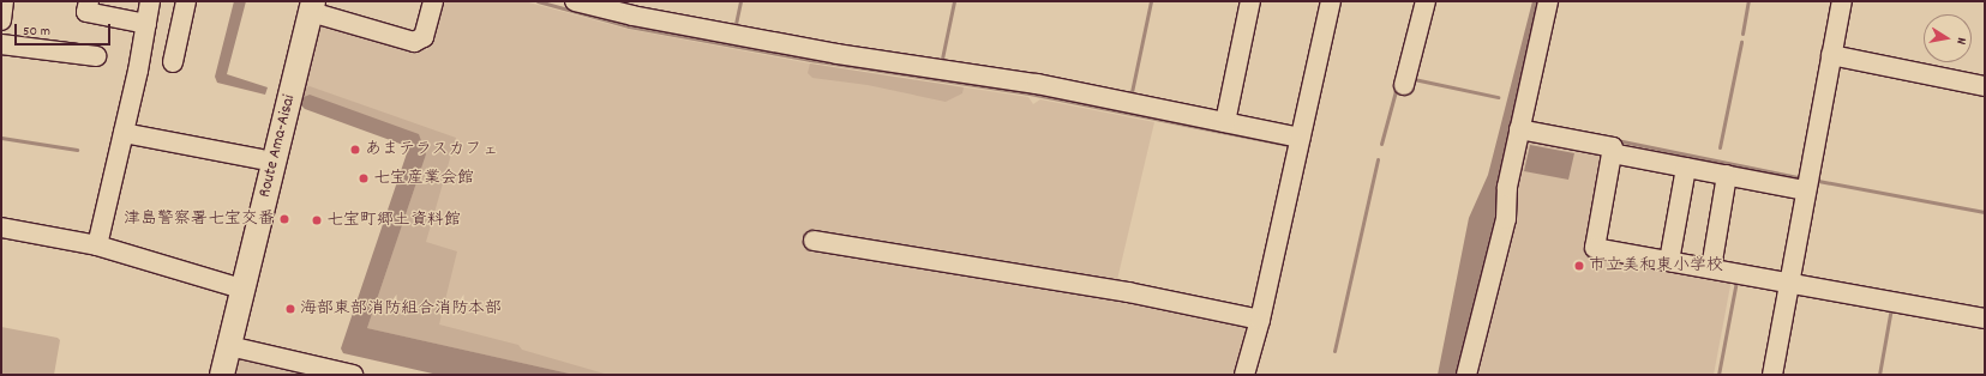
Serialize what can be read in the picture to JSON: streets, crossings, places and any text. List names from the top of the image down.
{
  "streets": {
    "main road": ["Route Ama-Aisai"]
  },
  "places": [
    "あまテラスカフェ",
    "七宝産業会館",
    "津島警察署七宝交番",
    "七宝町郷土資料館",
    "市立美和東小学校",
    "海部東部消防組合消防本部"
  ],
  "scale_bar": "50 m",
  "north": "right"
}
